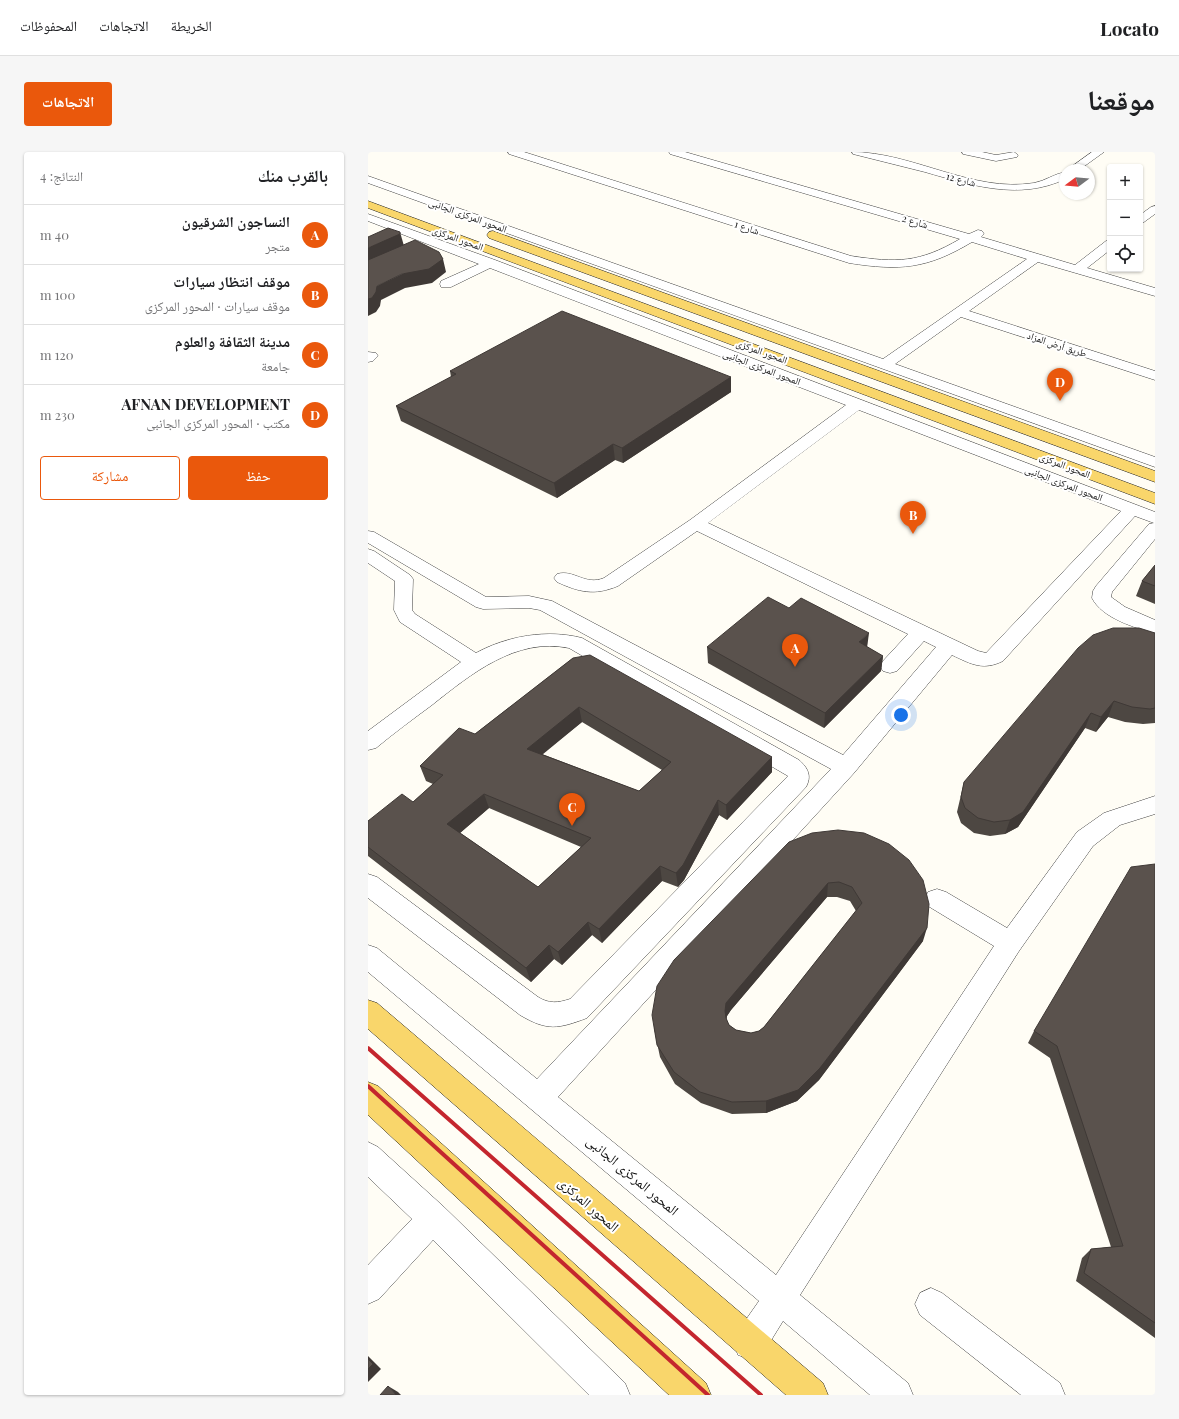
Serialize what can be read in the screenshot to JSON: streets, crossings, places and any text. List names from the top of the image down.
{
  "streets": {
    "main road": ["المحور المركزى"],
    "street": [
      "شارع 12",
      "المحور المركزى الجانبى",
      "شارع 2",
      "شارع 1",
      "طريق أرض المزاد"
    ]
  },
  "crossings": [
    ["المحور المركزى الجانبى", "المحور المركزى"],
    ["شارع 2", "شارع 1"]
  ],
  "north": "left",
  "page": {
    "header": "Locato",
    "nav": ["الخريطة", "الاتجاهات", "المحفوظات"],
    "title": "موقعنا",
    "buttons": [
      "الاتجاهات",
      ["حفظ", "مشاركة"]
    ],
    "heading": ["بالقرب منك", "النتائج: 4"],
    "map_buttons": ["+", "−"],
    "list": [
      {
        "mark": "A",
        "name": "النساجون الشرقيون",
        "note": "متجر",
        "value": "40 m"
      },
      {
        "mark": "B",
        "name": "موقف انتظار سيارات",
        "note": "موقف سيارات · المحور المركزى",
        "value": "100 m"
      },
      {
        "mark": "C",
        "name": "مدينة الثقافة والعلوم",
        "note": "جامعة",
        "value": "120 m"
      },
      {
        "mark": "D",
        "name": "AFNAN DEVELOPMENT",
        "note": "مكتب · المحور المركزى الجانبى",
        "value": "230 m"
      }
    ],
    "pins": [
      "D",
      "B",
      "A",
      "C"
    ]
  }
}
